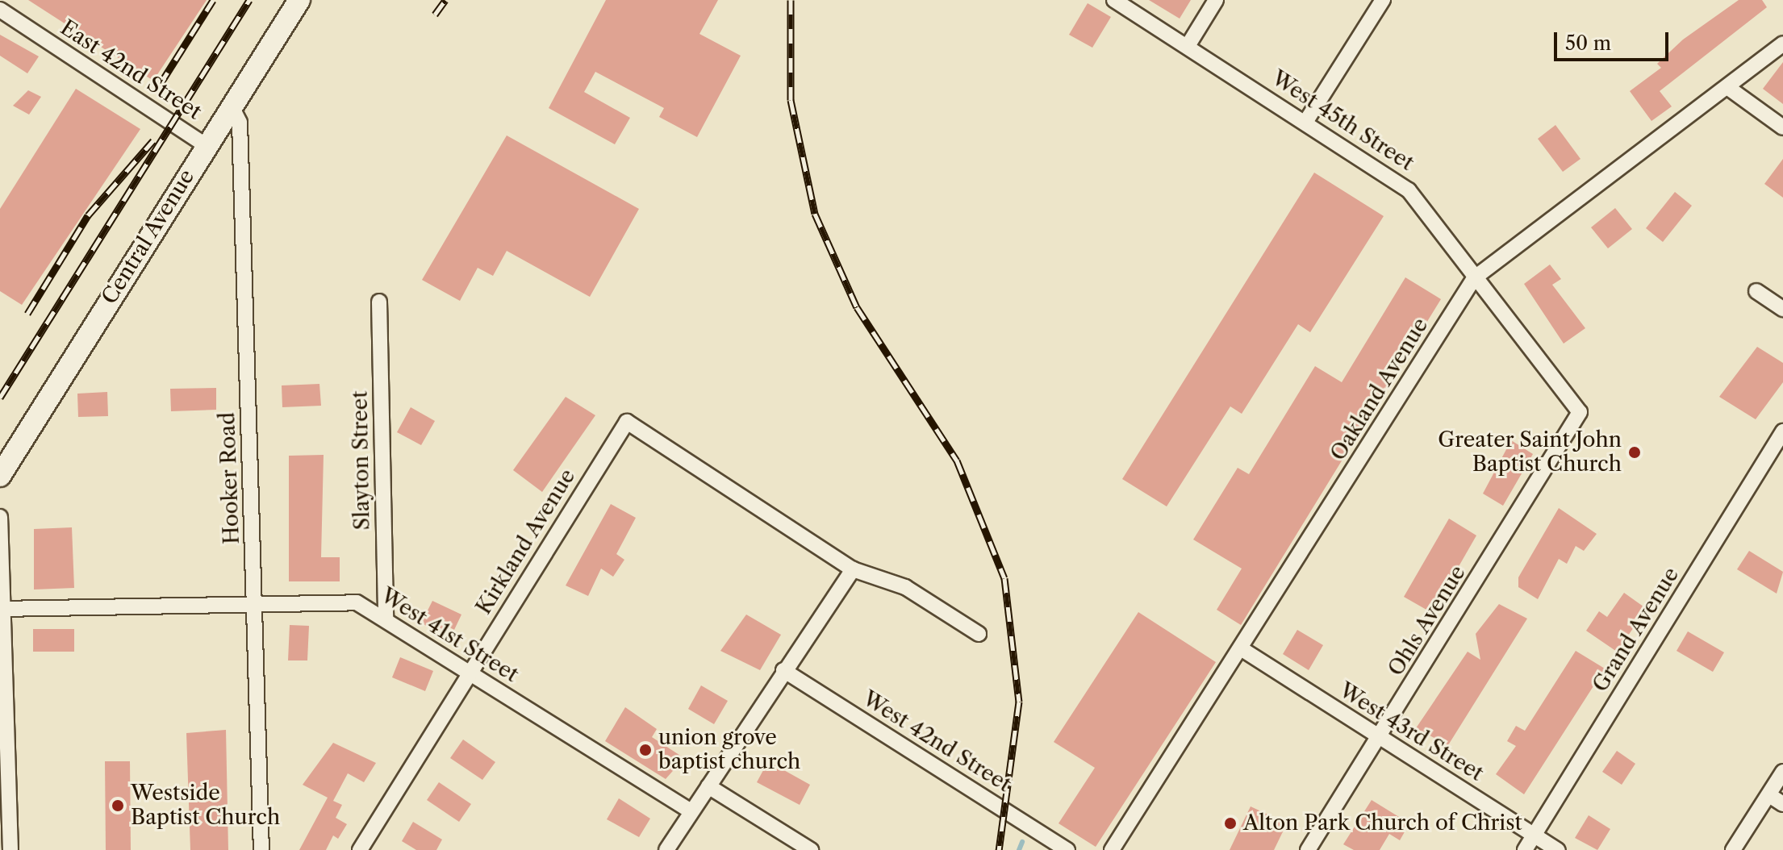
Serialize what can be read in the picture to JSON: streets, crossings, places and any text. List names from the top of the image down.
{
  "streets": {
    "street": [
      "East 42nd Street",
      "West 45th Street",
      "Central Avenue",
      "Oakland Avenue",
      "Slayton Street",
      "Hooker Road",
      "Kirkland Avenue",
      "Ohls Avenue",
      "Grand Avenue",
      "West 41st Street",
      "West 43rd Street",
      "West 42nd Street"
    ]
  },
  "crossings": [
    ["East 42nd Street", "Central Avenue"],
    ["West 45th Street", "Oakland Avenue"],
    ["West 45th Street", "Ohls Avenue"],
    ["Central Avenue", "Hooker Road"],
    ["Oakland Avenue", "West 43rd Street"],
    ["Slayton Street", "West 41st Street"],
    ["Hooker Road", "West 41st Street"],
    ["Kirkland Avenue", "West 41st Street"],
    ["Ohls Avenue", "West 43rd Street"],
    ["Grand Avenue", "West 43rd Street"]
  ],
  "places": [
    "Greater Saint John Baptist Church",
    "union grove baptist church",
    "Westside Baptist Church",
    "Alton Park Church of Christ"
  ],
  "scale_bar": "50 m"
}
